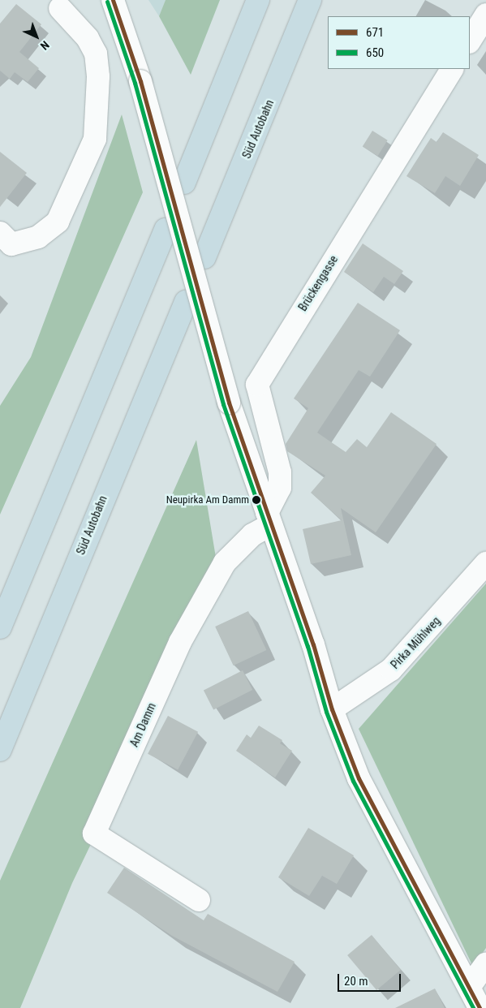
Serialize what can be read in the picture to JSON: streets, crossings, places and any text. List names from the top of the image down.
{
  "streets": {
    "highway": ["Süd Autobahn"],
    "street": ["Brückengasse", "Pirka Mühlweg", "Am Damm"]
  },
  "crossings": [
    ["Brückengasse", "Am Damm"]
  ],
  "places": ["Neupirka Am Damm"],
  "lines": ["transit line 671", "transit line 650"],
  "legend": ["671", "650"],
  "scale_bar": "20 m",
  "north": "bottom right"
}
